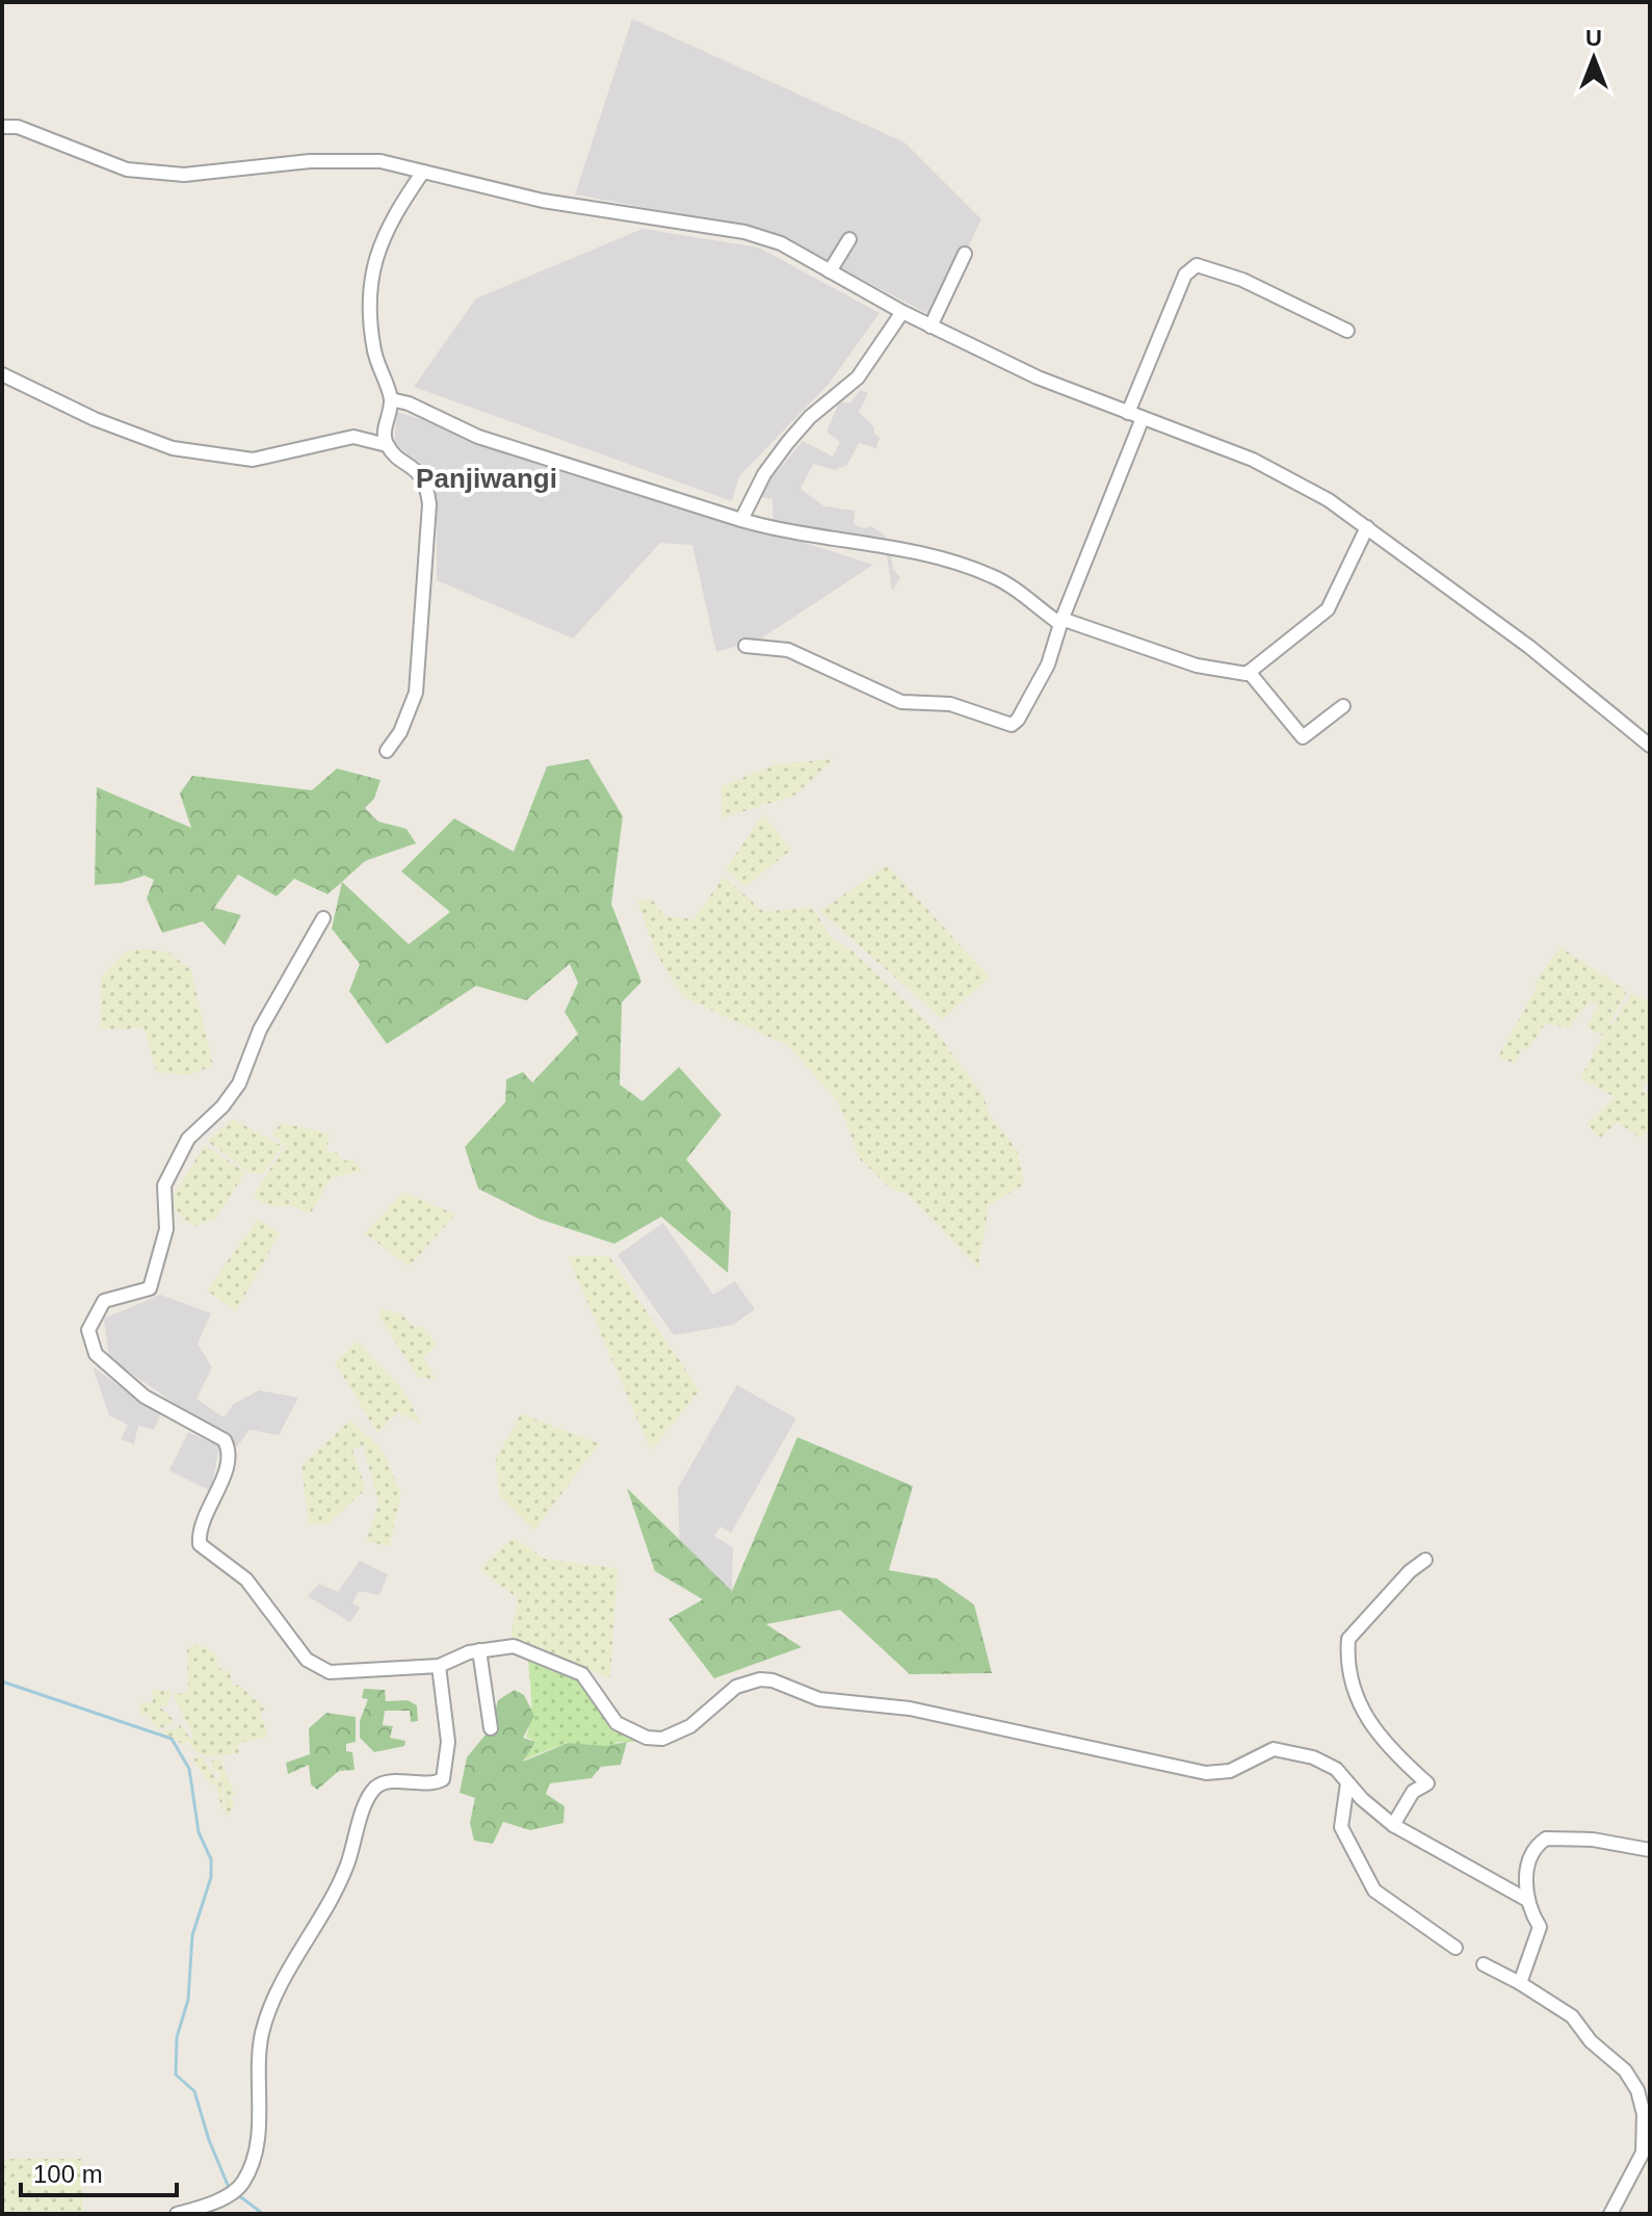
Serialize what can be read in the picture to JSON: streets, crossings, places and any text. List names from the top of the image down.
{
  "districts": ["Panjiwangi"],
  "scale_bar": "100 m",
  "north": "top"
}
